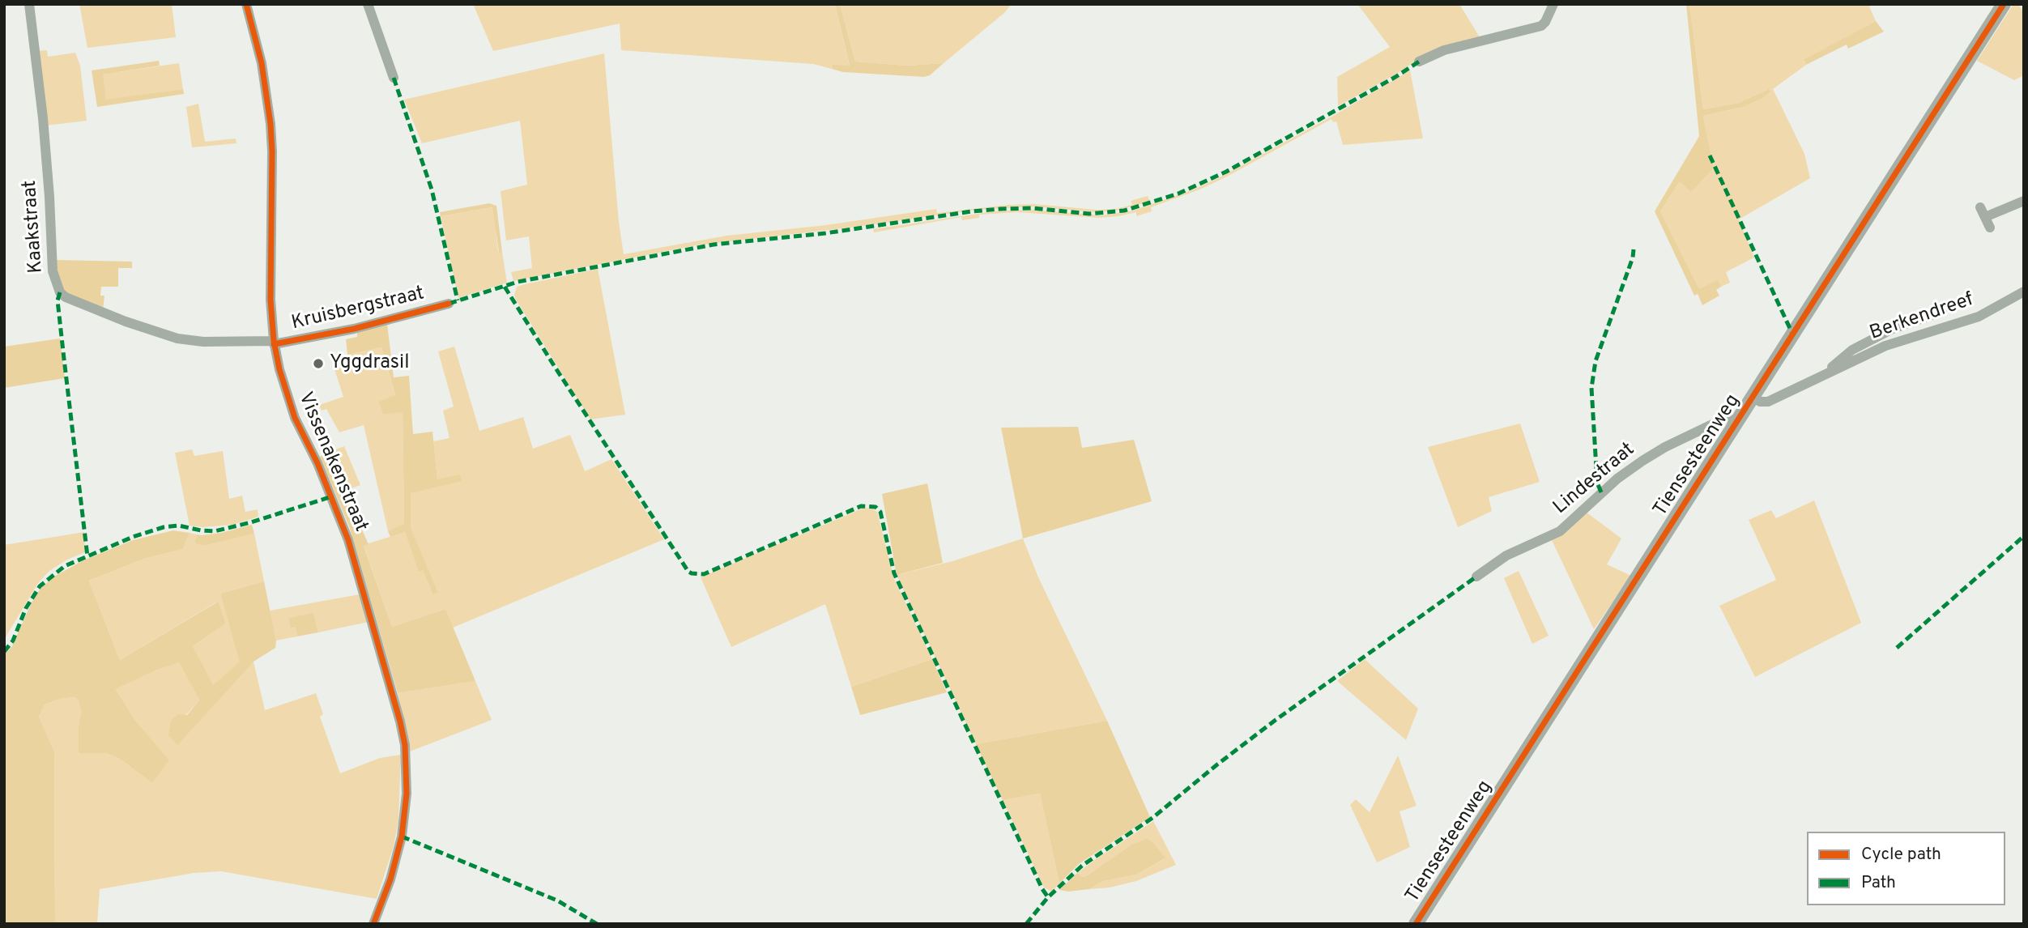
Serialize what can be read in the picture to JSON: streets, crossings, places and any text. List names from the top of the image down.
{
  "streets": {
    "main road": ["Tiensesteenweg"],
    "street": [
      "Kaakstraat",
      "Kruisbergstraat",
      "Berkendreef",
      "Vissenakenstraat",
      "Lindestraat"
    ]
  },
  "crossings": [
    ["Kaakstraat", "Kruisbergstraat"],
    ["Kaakstraat", "Vissenakenstraat"],
    ["Kruisbergstraat", "Vissenakenstraat"],
    ["Berkendreef", "Tiensesteenweg"],
    ["Tiensesteenweg", "Lindestraat"]
  ],
  "places": ["Yggdrasil"],
  "legend": ["Cycle path", "Path"]
}
